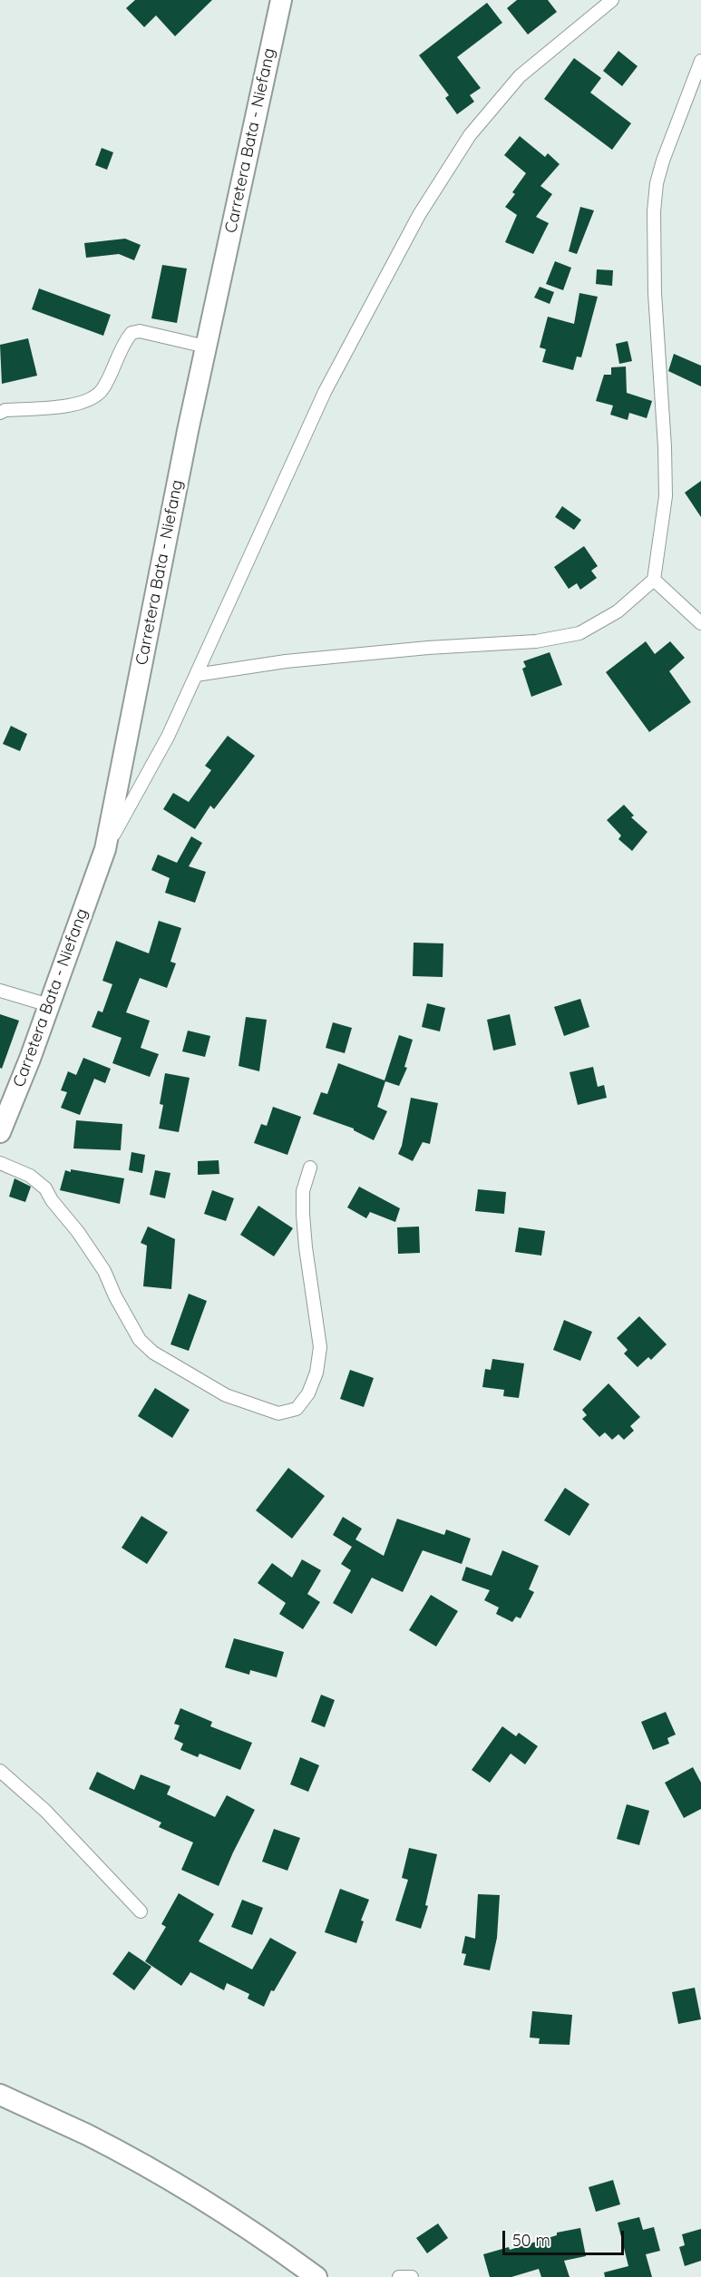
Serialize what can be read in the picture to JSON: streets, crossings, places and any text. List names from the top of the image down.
{
  "streets": {
    "main road": ["Carretera Bata - Niefang"]
  },
  "scale_bar": "50 m"
}
